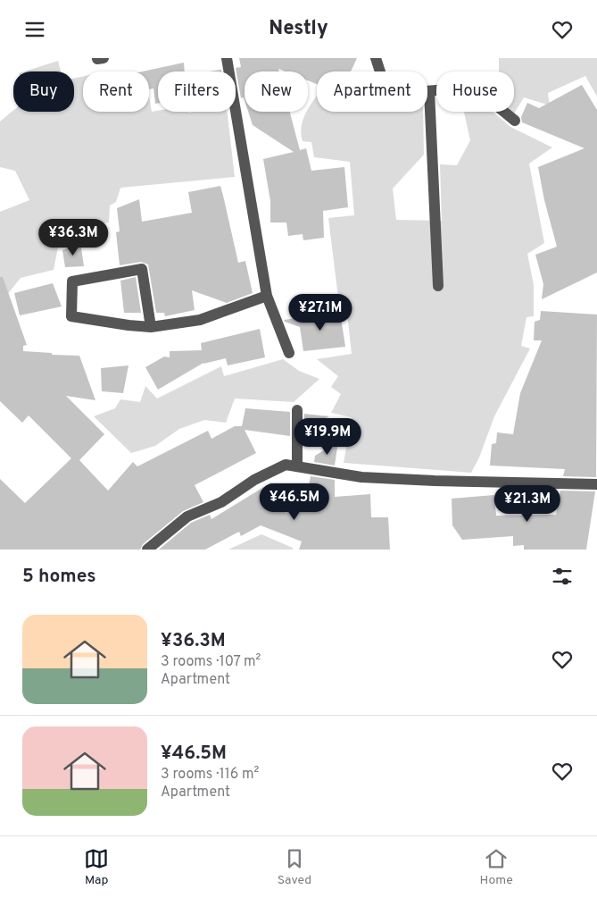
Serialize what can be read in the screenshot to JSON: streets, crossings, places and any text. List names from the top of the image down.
{
  "page": {
    "header": "Nestly",
    "chip": [
      "Buy",
      "Rent",
      "Filters",
      "New",
      "Apartment",
      "House"
    ],
    "price": [
      "¥36.3M",
      "¥27.1M",
      "¥19.9M",
      "¥46.5M",
      "¥21.3M"
    ],
    "heading": "5 homes",
    "list": [
      {
        "name": "¥36.3M",
        "note": "3 rooms · 107 m² · Apartment"
      },
      {
        "name": "¥46.5M",
        "note": "3 rooms · 116 m² · Apartment"
      }
    ],
    "tabs": ["Map", "Saved", "Home"]
  }
}
